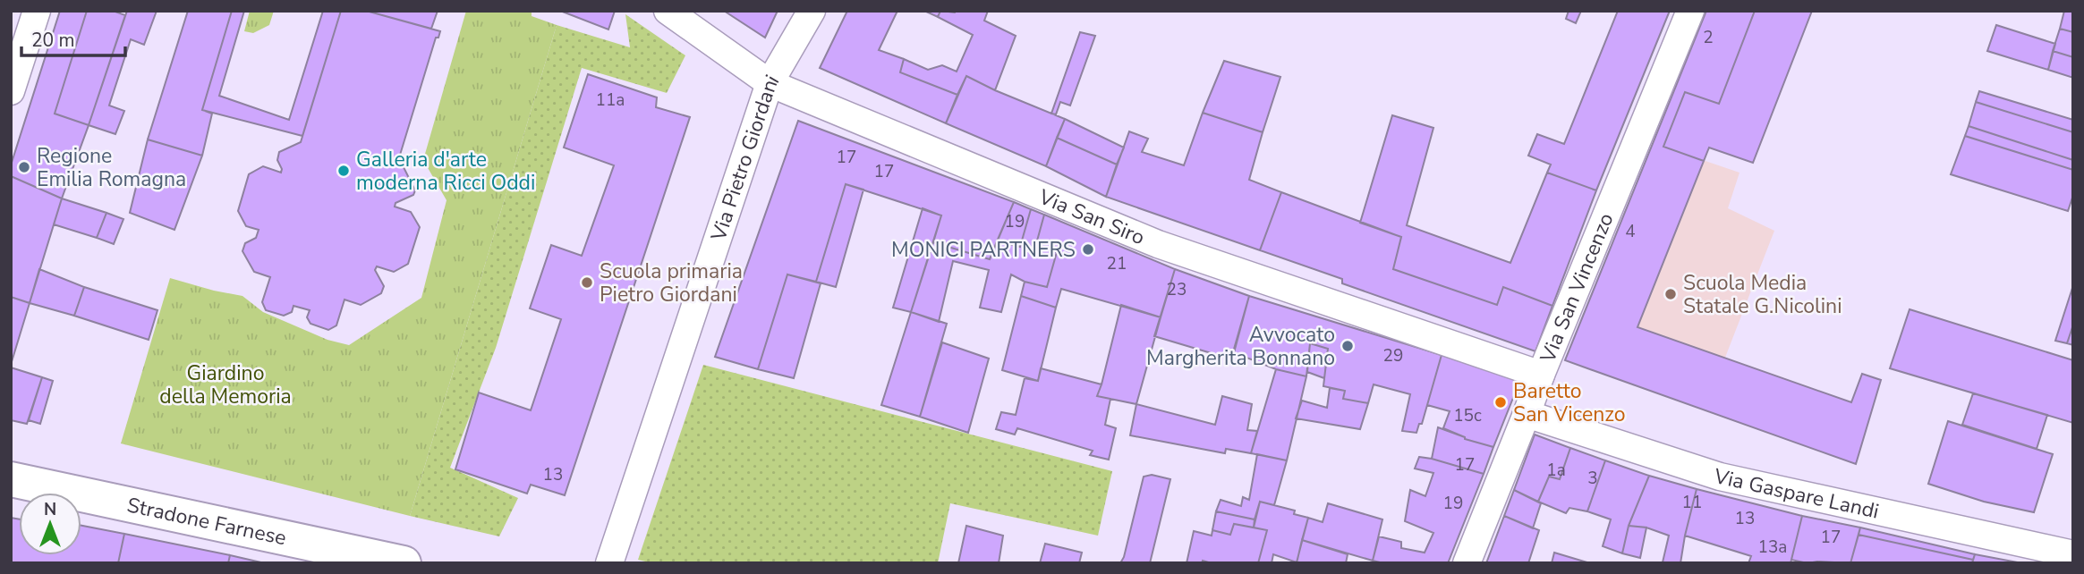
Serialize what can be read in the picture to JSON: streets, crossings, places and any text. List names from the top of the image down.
{
  "streets": {
    "street": [
      "Via Pietro Giordani",
      "Via San Siro",
      "Via San Vincenzo",
      "Via Gaspare Landi",
      "Stradone Farnese"
    ]
  },
  "crossings": [
    ["Via Pietro Giordani", "Via San Siro"],
    ["Via San Siro", "Via San Vincenzo"],
    ["Via San Vincenzo", "Via Gaspare Landi"]
  ],
  "parks": ["Giardino della Memoria"],
  "places": [
    "Regione Emilia Romagna",
    "Galleria d'arte moderna Ricci Oddi",
    "MONICI PARTNERS",
    "Scuola primaria Pietro Giordani",
    "Scuola Media Statale G.Nicolini",
    "Avvocato Margherita Bonnano",
    "Baretto San Vicenzo"
  ],
  "house_numbers": [
    "2",
    "11a",
    "17",
    "17",
    "19",
    "4",
    "21",
    "23",
    "29",
    "15c",
    "17",
    "1a",
    "13",
    "3",
    "11",
    "19",
    "13",
    "17",
    "13a"
  ],
  "scale_bar": "20 m",
  "north": "top"
}
